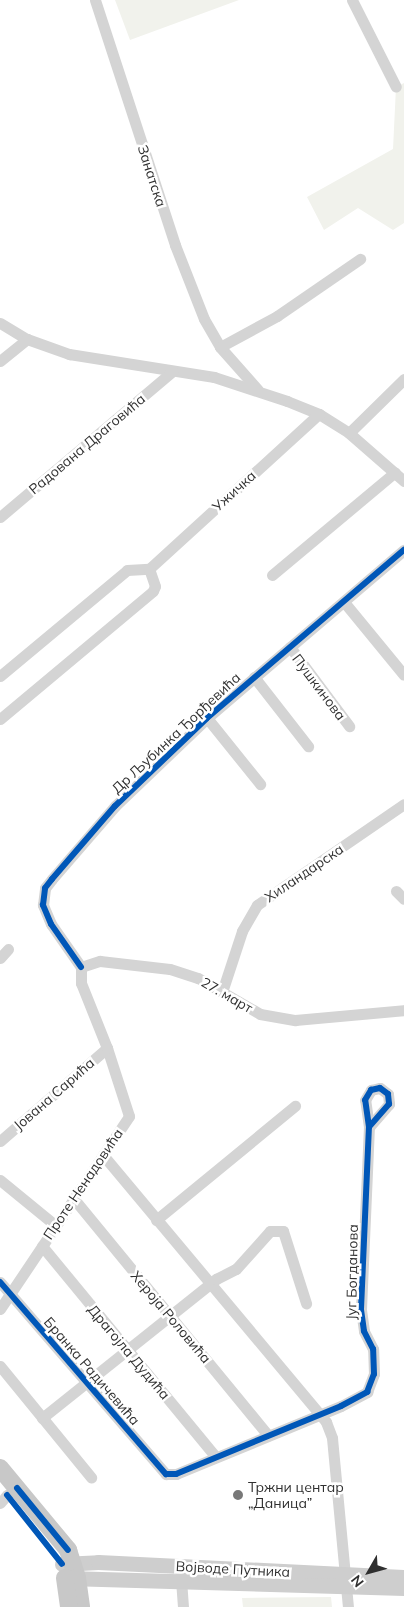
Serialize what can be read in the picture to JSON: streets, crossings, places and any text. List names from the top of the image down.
{
  "streets": {
    "main road": ["Војводе Путника"],
    "street": [
      "Занатска",
      "Радована Драговића",
      "Ужичка",
      "Пушкинова",
      "Др Љубинка Ђорђевића",
      "Хиландарска",
      "27. март",
      "Јована Сарића",
      "Проте Ненадовића",
      "Југ Богданова",
      "Хероја Роловића",
      "Драгојла Дудића",
      "Бранка Радичевића"
    ]
  },
  "crossings": [
    ["Пушкинова", "Др Љубинка Ђорђевића"],
    ["Др Љубинка Ђорђевића", "27. март"],
    ["Др Љубинка Ђорђевића", "Проте Ненадовића"],
    ["Хиландарска", "27. март"],
    ["27. март", "Проте Ненадовића"],
    ["Јована Сарића", "Проте Ненадовића"],
    ["Проте Ненадовића", "Хероја Роловића"],
    ["Проте Ненадовића", "Драгојла Дудића"],
    ["Проте Ненадовића", "Бранка Радичевића"],
    ["Југ Богданова", "Хероја Роловића"],
    ["Југ Богданова", "Драгојла Дудића"],
    ["Југ Богданова", "Бранка Радичевића"]
  ],
  "places": ["Тржни центар „Даница”"],
  "north": "bottom left"
}
